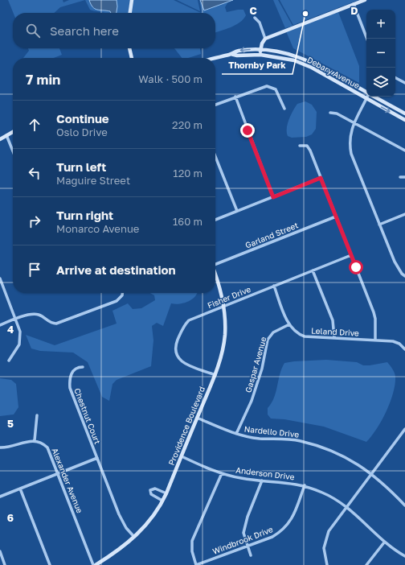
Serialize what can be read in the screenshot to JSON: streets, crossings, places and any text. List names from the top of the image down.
{
  "streets": {
    "main road": ["Debary Avenue", "Providence Boulevard"],
    "street": [
      "Garland Street",
      "Fisher Drive",
      "Leland Drive",
      "Gaspar Avenue",
      "Chestnut Court",
      "Nardello Drive",
      "Anderson Drive",
      "Alexander Avenue",
      "Windbrook Drive"
    ]
  },
  "crossings": [
    ["Fisher Drive", "Leland Drive"],
    ["Fisher Drive", "Providence Boulevard"],
    ["Leland Drive", "Gaspar Avenue"],
    ["Gaspar Avenue", "Nardello Drive"],
    ["Providence Boulevard", "Nardello Drive"],
    ["Providence Boulevard", "Anderson Drive"],
    ["Providence Boulevard", "Alexander Avenue"],
    ["Anderson Drive", "Windbrook Drive"]
  ],
  "places": ["Thornby Park"],
  "page": {
    "map_buttons": ["+", "−"],
    "search": "Search here",
    "heading": ["7 min", "Walk · 500 m"],
    "list": [
      ["Continue", "Oslo Drive", "220 m"],
      ["Turn left", "Maguire Street", "120 m"],
      ["Turn right", "Monarco Avenue", "160 m"],
      "Arrive at destination"
    ]
  },
  "grid": {
    "columns": ["C", "D"],
    "rows": ["4", "5", "6"]
  }
}
